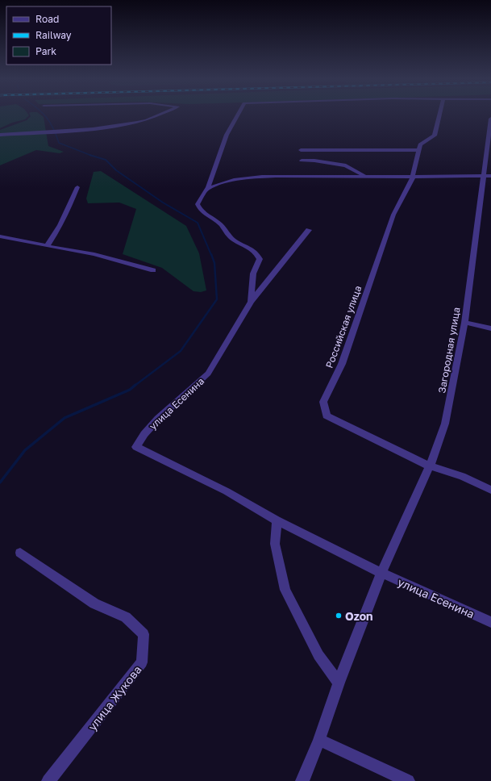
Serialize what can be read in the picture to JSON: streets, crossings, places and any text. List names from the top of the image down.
{
  "streets": {
    "street": [
      "Российская улица",
      "Загородная улица",
      "улица Есенина",
      "улица Жукова"
    ]
  },
  "crossings": [
    ["Российская улица", "Загородная улица"],
    ["Загородная улица", "улица Есенина"]
  ],
  "places": ["Ozon"],
  "legend": ["Road", "Railway", "Park"]
}
